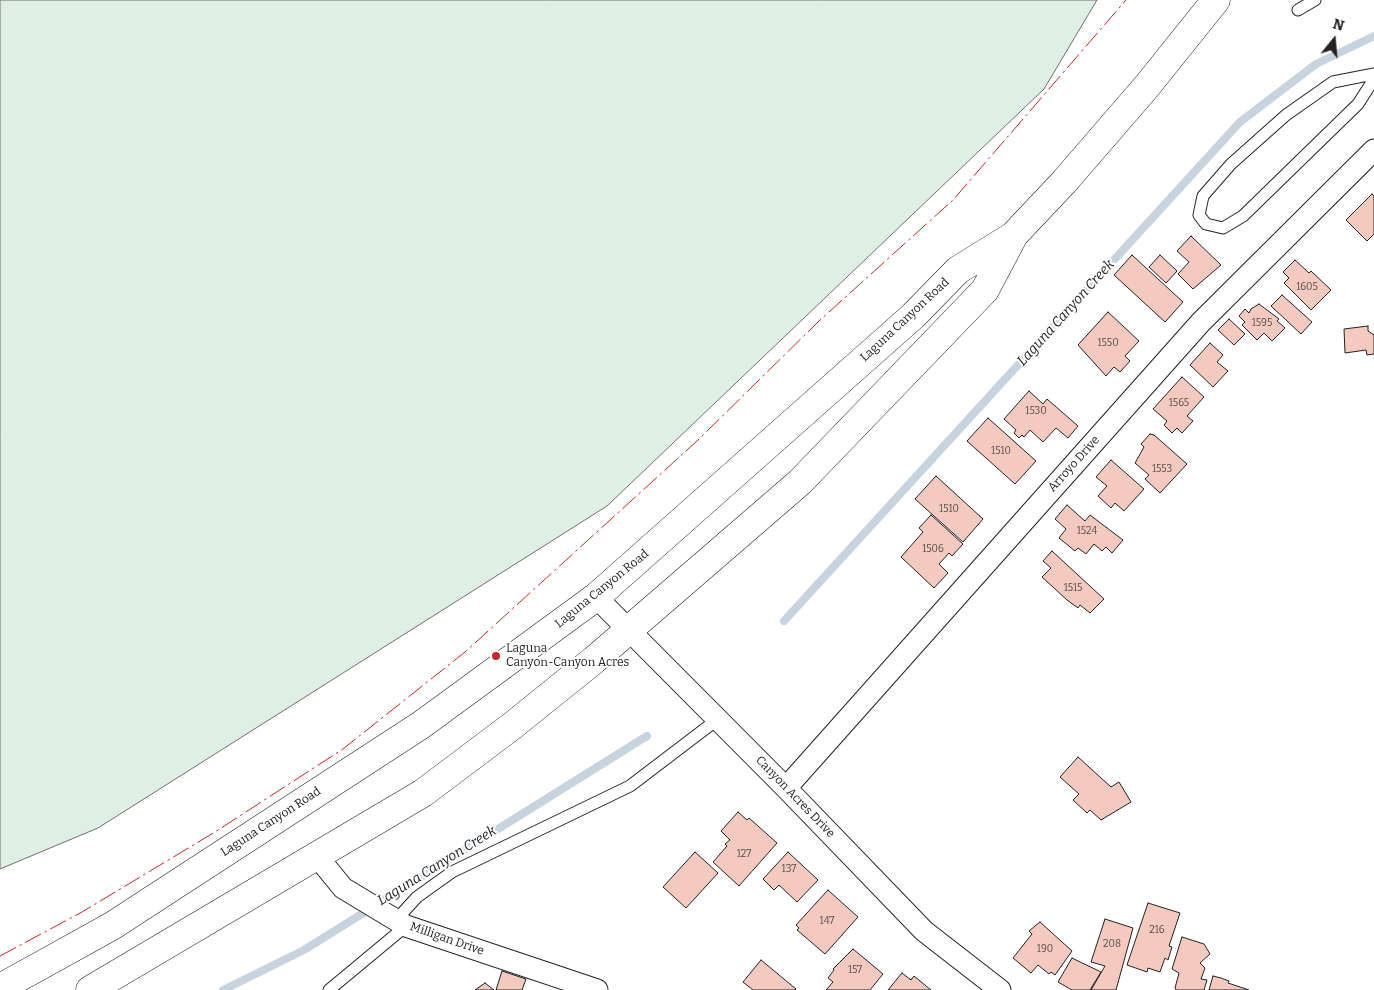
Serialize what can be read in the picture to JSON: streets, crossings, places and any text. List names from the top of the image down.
{
  "streets": {
    "main road": ["Laguna Canyon Road"],
    "street": ["Arroyo Drive", "Canyon Acres Drive", "Milligan Drive"]
  },
  "crossings": [
    ["Laguna Canyon Road", "Canyon Acres Drive"],
    ["Laguna Canyon Road", "Milligan Drive"],
    ["Arroyo Drive", "Canyon Acres Drive"]
  ],
  "water": ["Laguna Canyon Creek"],
  "places": ["Laguna Canyon-Canyon Acres"],
  "house_numbers": [
    "1605",
    "1595",
    "1550",
    "1565",
    "1530",
    "1510",
    "1553",
    "1510",
    "1524",
    "1506",
    "1515",
    "127",
    "137",
    "147",
    "216",
    "208",
    "190",
    "157"
  ],
  "north": "top"
}
